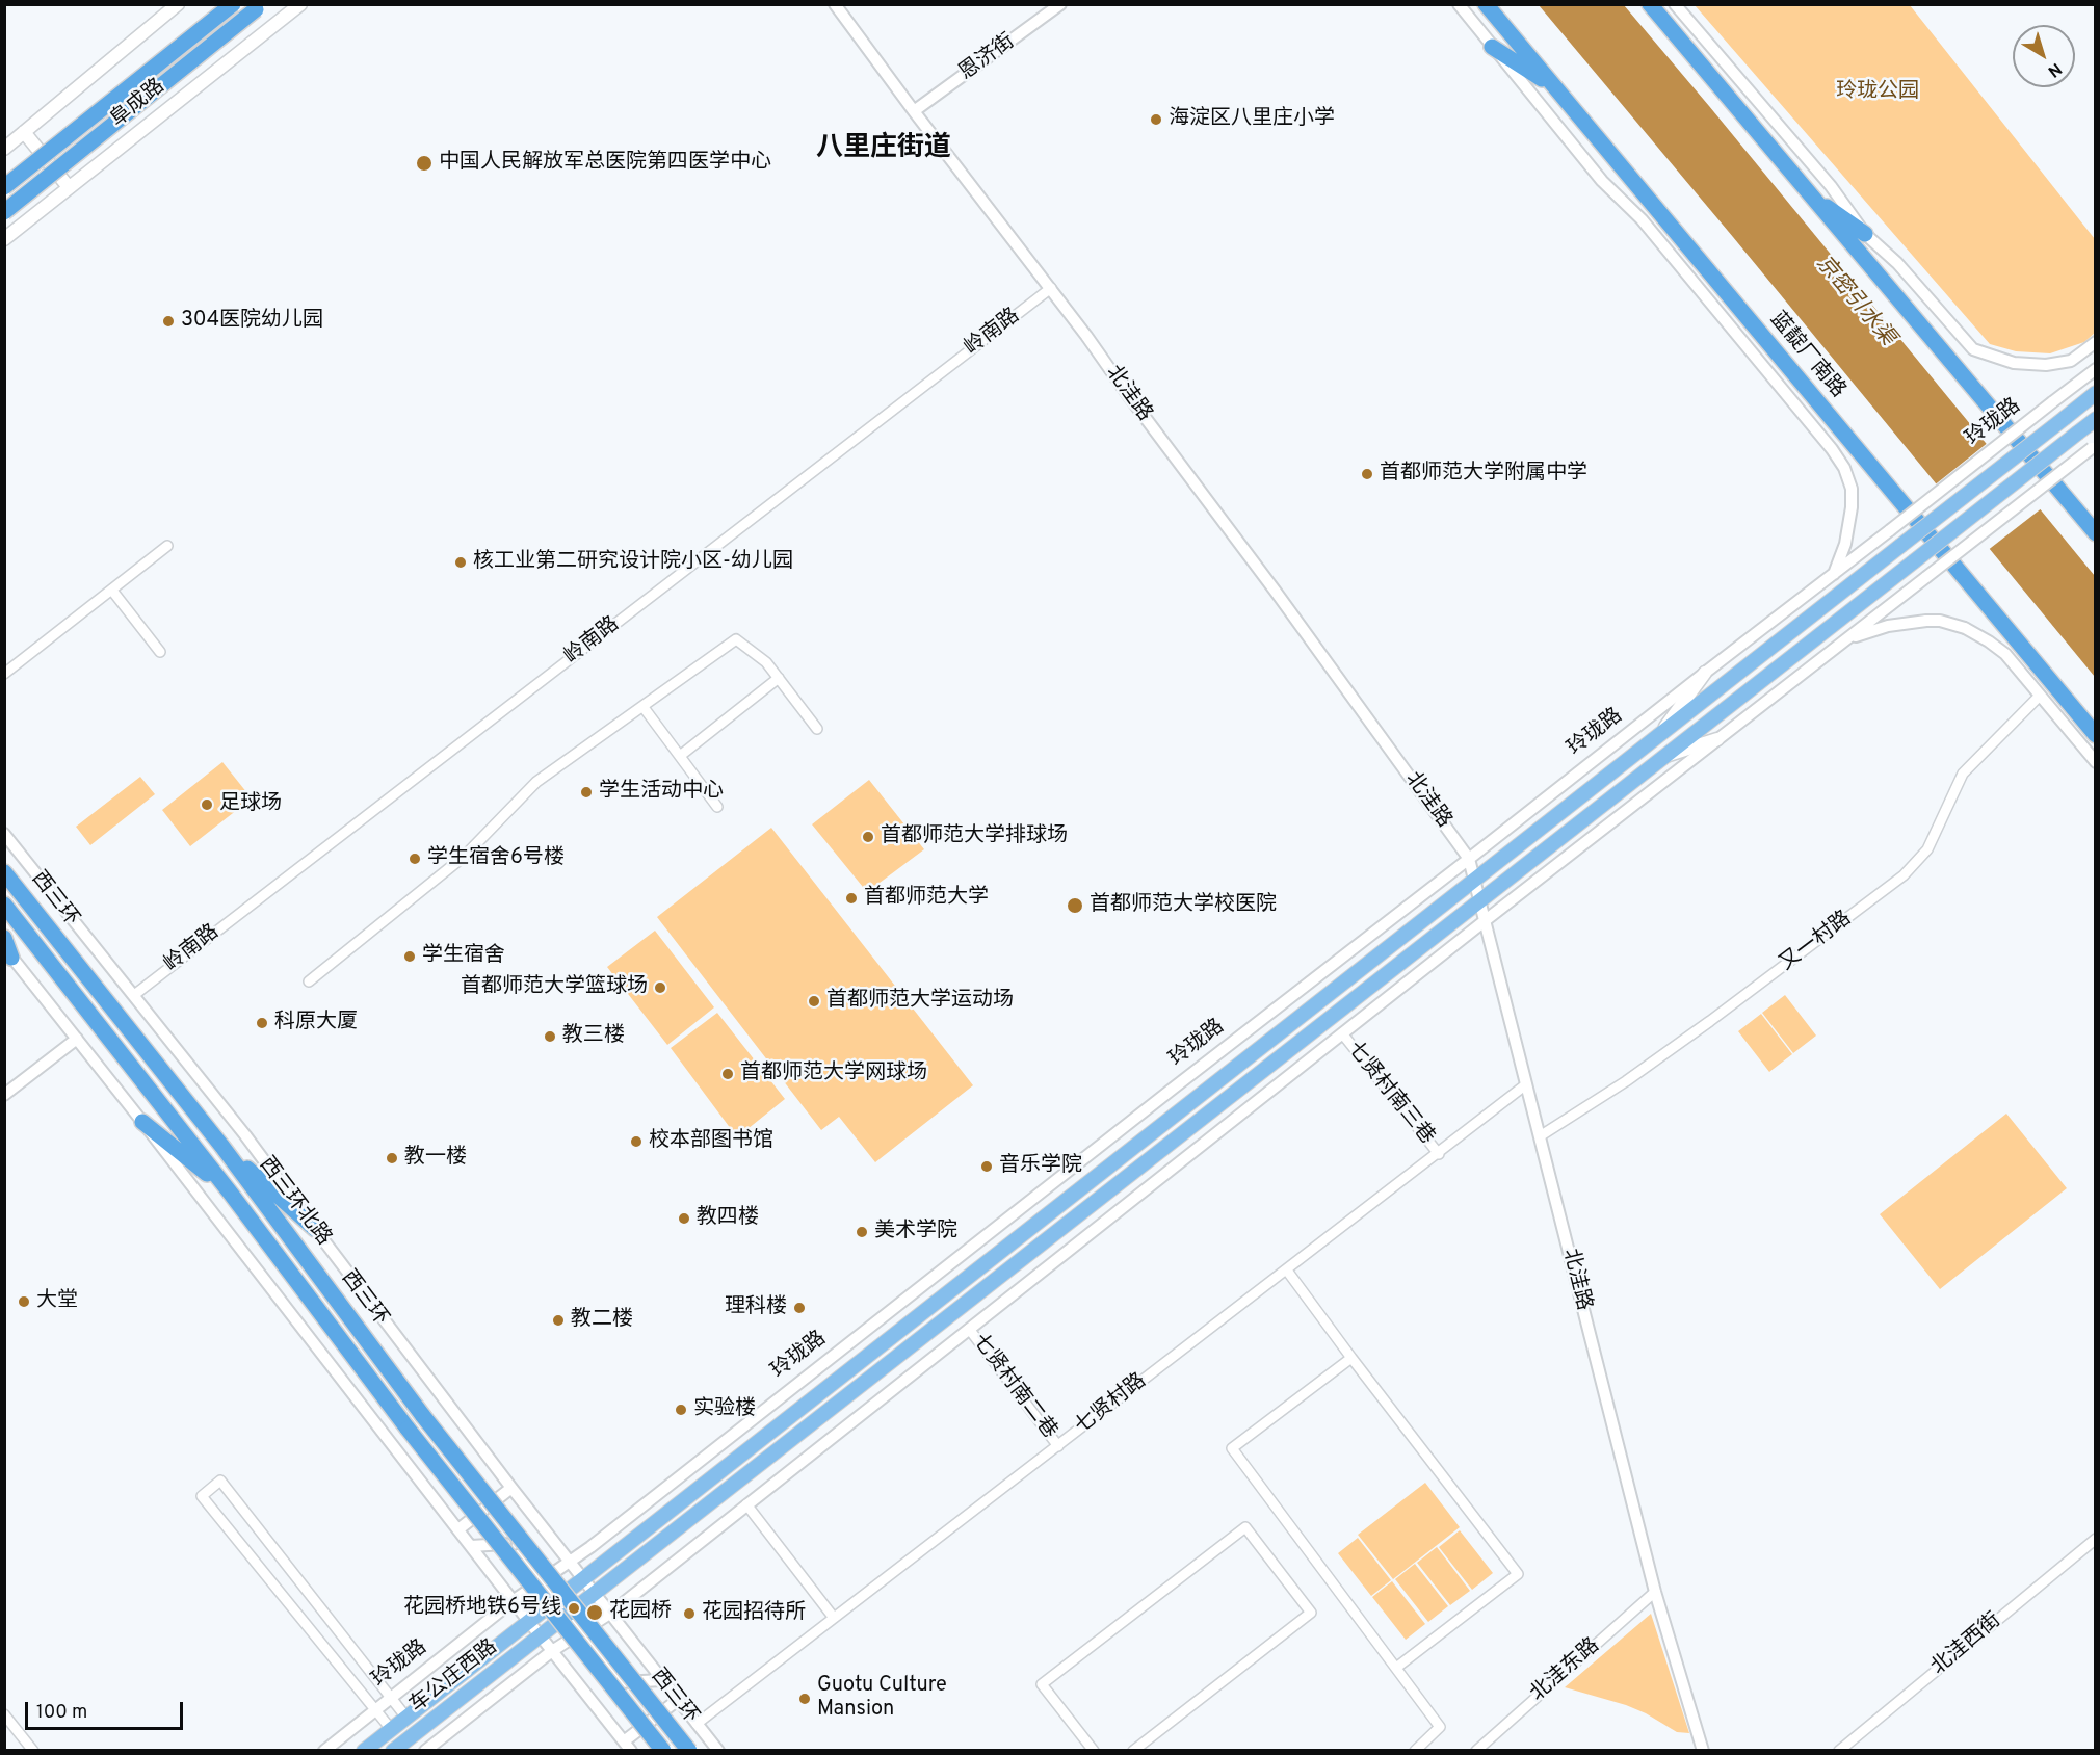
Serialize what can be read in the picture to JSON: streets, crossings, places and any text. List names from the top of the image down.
{
  "streets": {
    "highway": ["阜成路", "蓝靛厂南路", "西三环"],
    "main road": ["玲珑路", "车公庄西路"],
    "street": [
      "恩济街",
      "岭南路",
      "北洼路",
      "又一村路",
      "七贤村南三巷",
      "西三环北路",
      "七贤村南二巷",
      "七贤村路",
      "北洼西街",
      "北洼东路"
    ]
  },
  "crossings": [
    ["恩济街", "北洼路"],
    ["岭南路", "北洼路"],
    ["岭南路", "西三环北路"],
    ["北洼路", "玲珑路"],
    ["北洼路", "又一村路"],
    ["北洼路", "七贤村路"],
    ["北洼路", "北洼东路"],
    ["玲珑路", "西三环北路"],
    ["玲珑路", "车公庄西路"],
    ["七贤村南三巷", "七贤村路"],
    ["西三环北路", "七贤村路"],
    ["西三环北路", "车公庄西路"],
    ["七贤村南二巷", "七贤村路"]
  ],
  "districts": ["八里庄街道"],
  "water": ["京密引水渠"],
  "parks": ["玲珑公园"],
  "places": [
    "海淀区八里庄小学",
    "中国人民解放军总医院第四医学中心",
    "304医院幼儿园",
    "首都师范大学附属中学",
    "核工业第二研究设计院小区-幼儿园",
    "学生活动中心",
    "足球场",
    "首都师范大学排球场",
    "学生宿舍6号楼",
    "首都师范大学",
    "首都师范大学校医院",
    "学生宿舍",
    "首都师范大学篮球场",
    "首都师范大学运动场",
    "科原大厦",
    "教三楼",
    "首都师范大学网球场",
    "校本部图书馆",
    "教一楼",
    "音乐学院",
    "教四楼",
    "美术学院",
    "大堂",
    "理科楼",
    "教二楼",
    "实验楼",
    "花园桥地铁6号线",
    "花园桥",
    "花园招待所",
    "Guotu Culture Mansion"
  ],
  "scale_bar": "100 m",
  "north": "bottom right"
}
